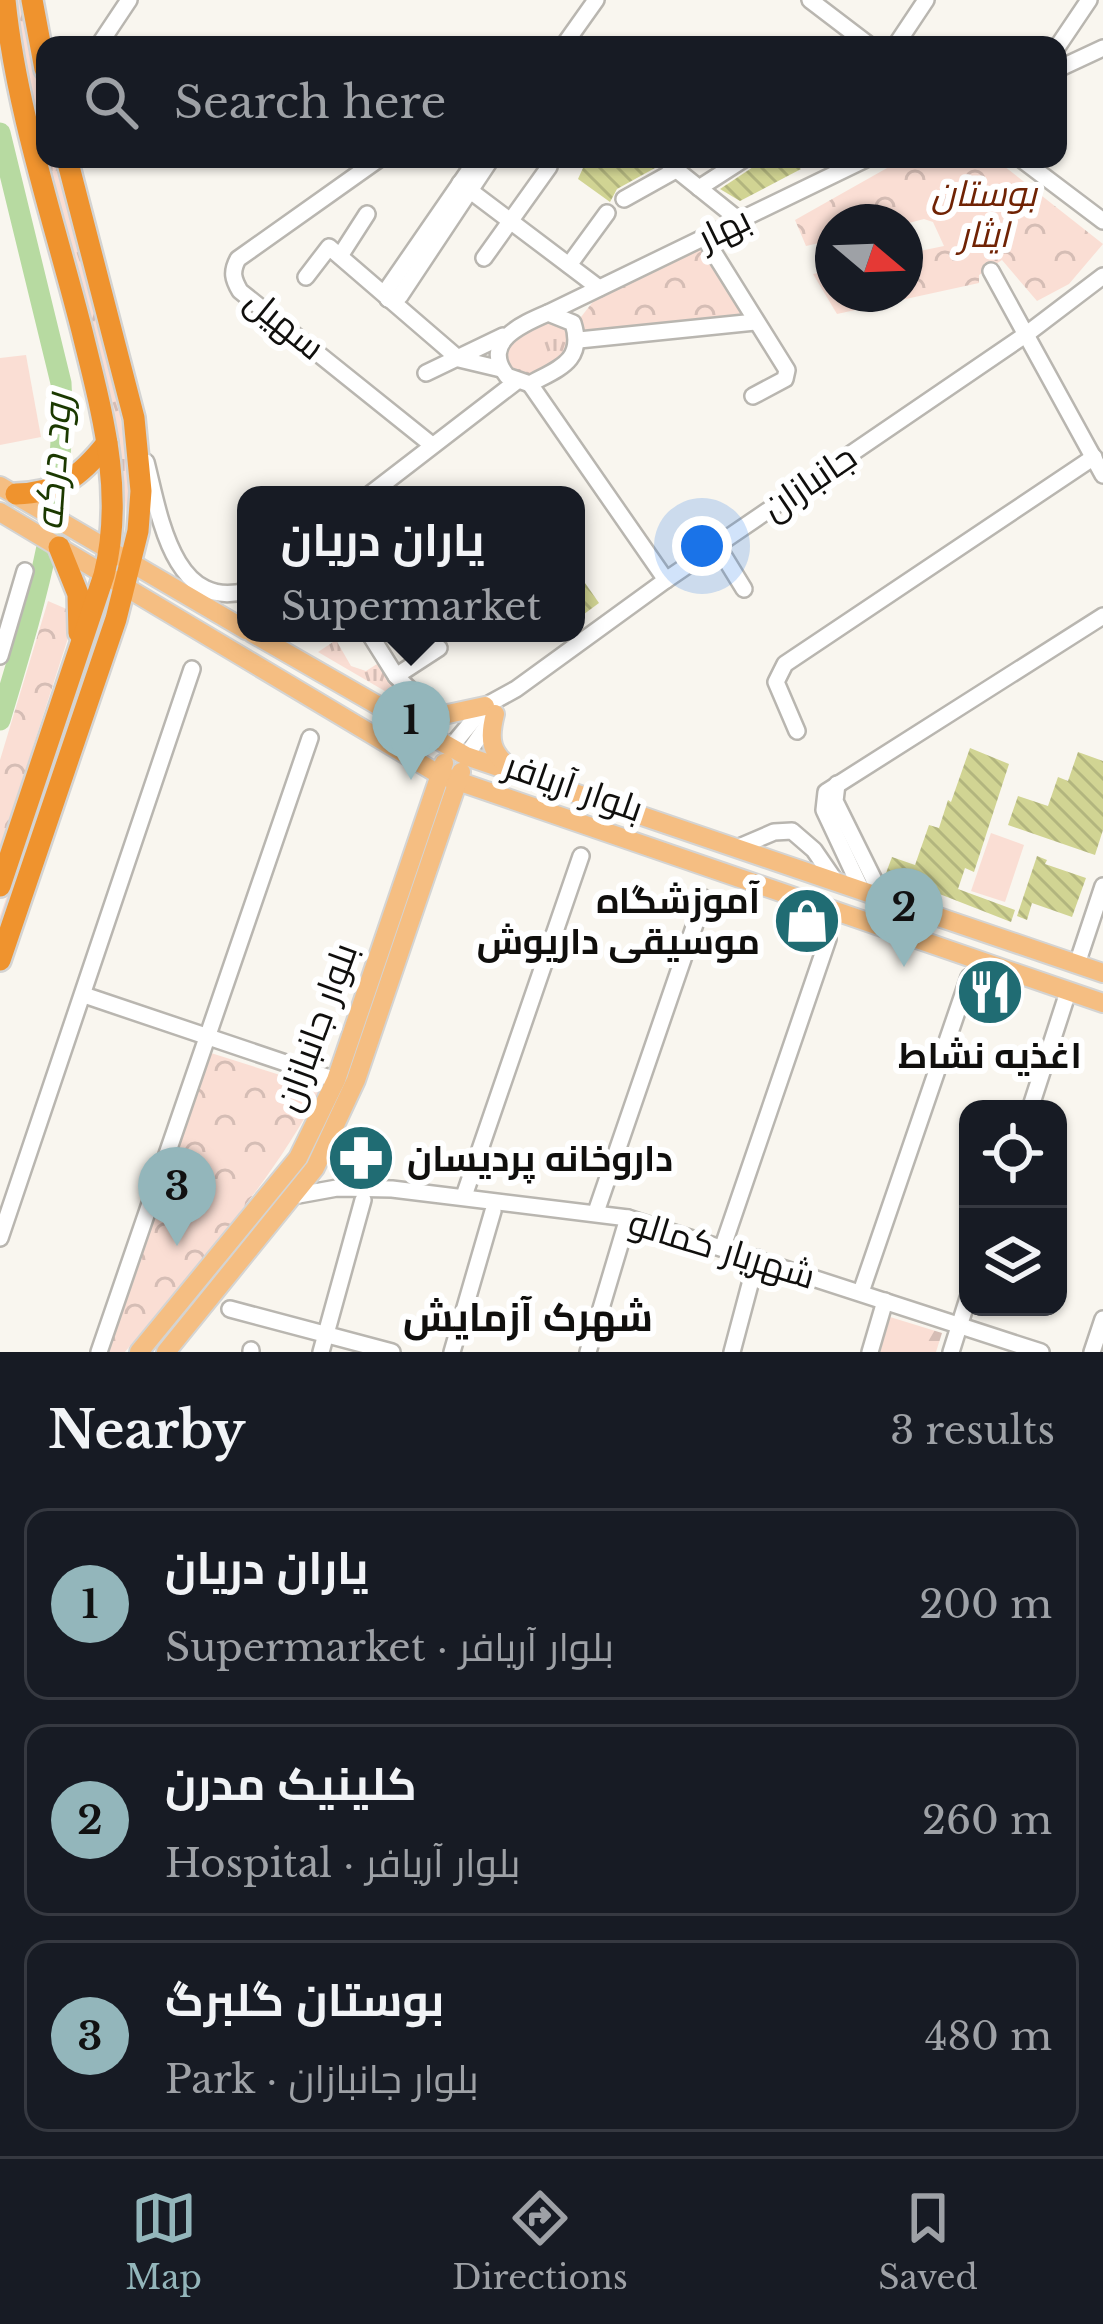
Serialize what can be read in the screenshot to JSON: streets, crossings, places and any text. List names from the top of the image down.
{
  "streets": {
    "main road": ["بلوار آریافر", "بلوار جانبازان"],
    "street": [
      "بهار",
      "سهیل",
      "جانبازان",
      "شهریار کمالو"
    ]
  },
  "crossings": [
    ["جانبازان", "بلوار آریافر"],
    ["جانبازان", "بلوار جانبازان"],
    ["بلوار آریافر", "بلوار جانبازان"],
    ["بلوار جانبازان", "شهریار کمالو"]
  ],
  "districts": ["شهرک آزمایش"],
  "water": ["رود درکه"],
  "parks": ["بوستان ایثار"],
  "places": {
    "shop": ["آموزشگاه موسیقی داریوش"],
    "restaurant": ["اغذیه نشاط"],
    "pharmacy": ["داروخانه پردیسان"]
  },
  "north": "right",
  "page": {
    "search": "Search here",
    "popup": ["یاران دریان", "Supermarket"],
    "pins": ["1", "2", "3"],
    "heading": ["Nearby", "3 results"],
    "list": [
      {
        "mark": "1",
        "name": "یاران دریان",
        "note": "Supermarket · بلوار آریافر",
        "value": "200 m"
      },
      {
        "mark": "2",
        "name": "کلینیک مدرن",
        "note": "Hospital · بلوار آریافر",
        "value": "260 m"
      },
      {
        "mark": "3",
        "name": "بوستان گلبرگ",
        "note": "Park · بلوار جانبازان",
        "value": "480 m"
      }
    ],
    "nav": ["Map", "Directions", "Saved"]
  }
}
